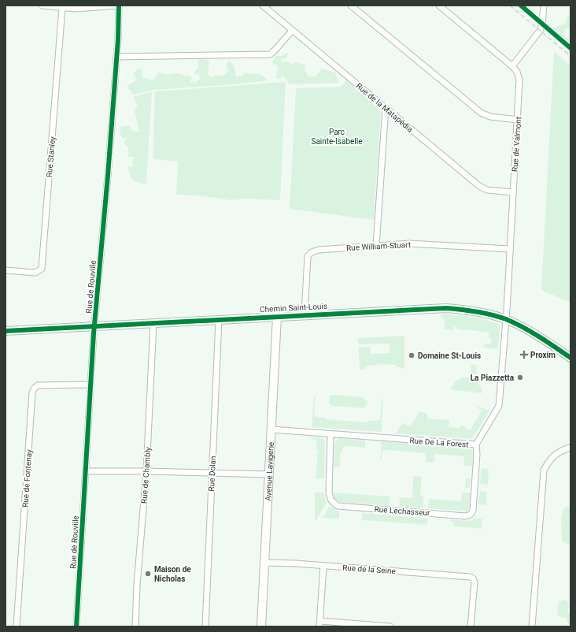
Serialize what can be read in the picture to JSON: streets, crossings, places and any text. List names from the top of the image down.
{
  "streets": {
    "street": [
      "Rue de la Matapédia",
      "Rue de Valmont",
      "Rue Stanley",
      "Rue William-Stuart",
      "Rue de Rouville",
      "Chemin Saint-Louis",
      "Rue De La Forest",
      "Avenue Lavigerie",
      "Rue Dolan",
      "Rue de Chambly",
      "Rue de Fontenay",
      "Rue Lechasseur",
      "Rue de la Seine"
    ]
  },
  "crossings": [
    ["Rue de la Matapédia", "Rue de Valmont"],
    ["Rue de Valmont", "Rue William-Stuart"],
    ["Rue de Valmont", "Chemin Saint-Louis"],
    ["Rue de Valmont", "Rue De La Forest"],
    ["Rue William-Stuart", "Chemin Saint-Louis"],
    ["Rue de Rouville", "Chemin Saint-Louis"],
    ["Rue de Rouville", "Rue de Fontenay"],
    ["Chemin Saint-Louis", "Rue De La Forest"],
    ["Chemin Saint-Louis", "Avenue Lavigerie"],
    ["Chemin Saint-Louis", "Rue Dolan"],
    ["Chemin Saint-Louis", "Rue de Chambly"],
    ["Rue De La Forest", "Avenue Lavigerie"],
    ["Rue De La Forest", "Rue Lechasseur"],
    ["Avenue Lavigerie", "Rue de la Seine"]
  ],
  "parks": ["Parc Sainte-Isabelle"],
  "places": {
    "health": ["Proxim"],
    "other": ["Domaine St-Louis", "La Piazzetta", "Maison de Nicholas"]
  }
}
